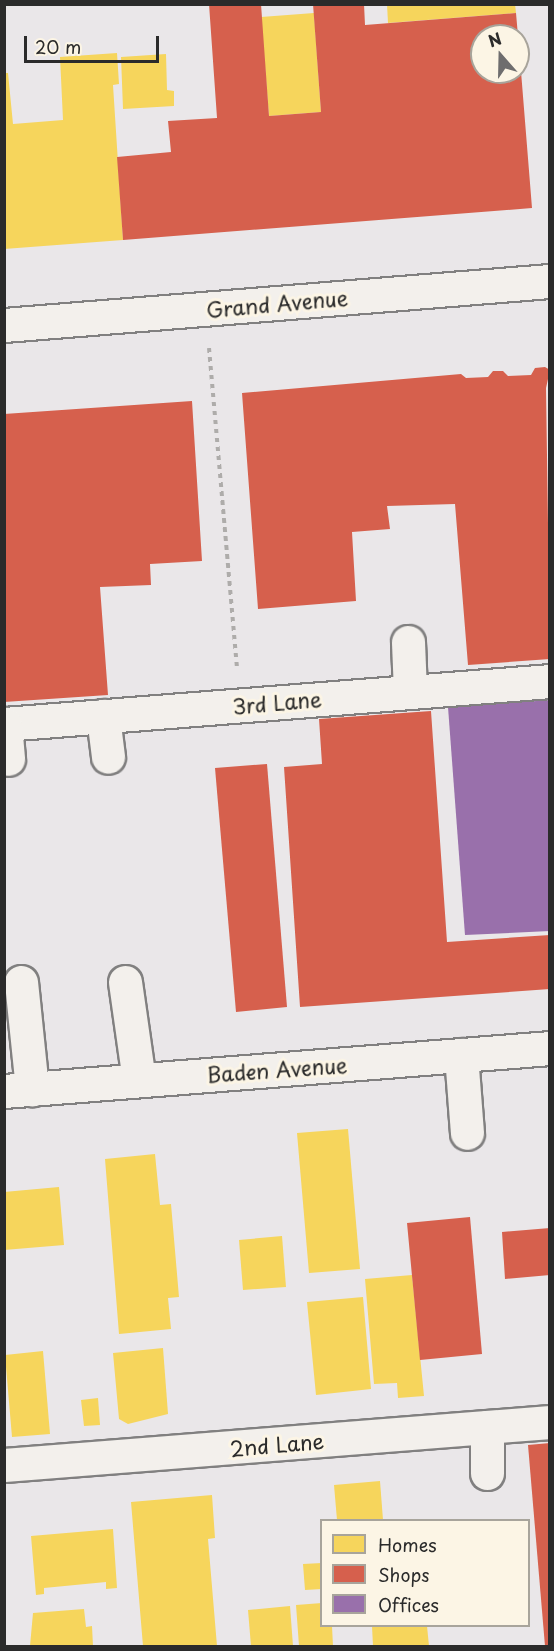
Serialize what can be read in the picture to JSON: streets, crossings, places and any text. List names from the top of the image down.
{
  "streets": {
    "main road": [
      "Grand Avenue",
      "3rd Lane",
      "Baden Avenue",
      "2nd Lane"
    ]
  },
  "legend": ["Homes", "Shops", "Offices"],
  "scale_bar": "20 m",
  "north": "top"
}
